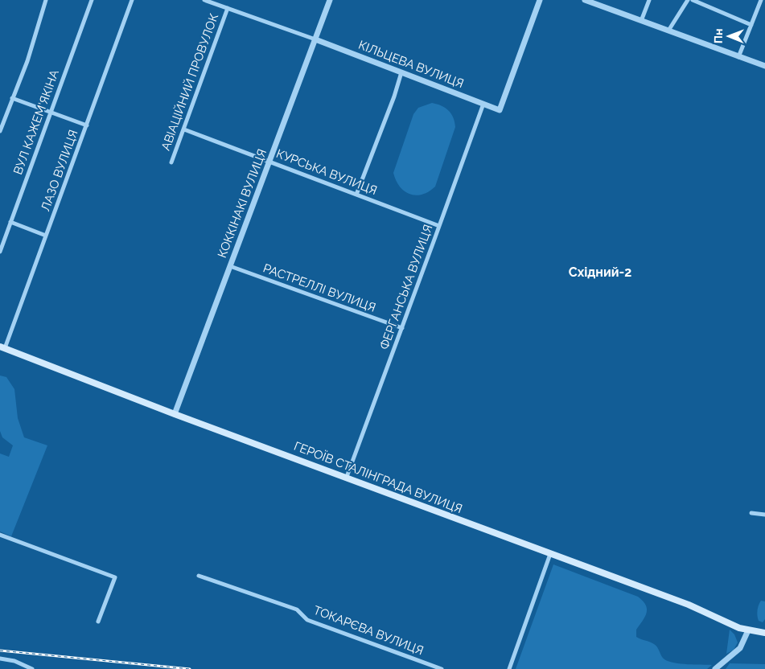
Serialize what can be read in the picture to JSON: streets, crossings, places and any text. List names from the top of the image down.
{
  "streets": {
    "main road": ["ГЕРОЇВ СТАЛІНГРАДА ВУЛИЦЯ"],
    "street": [
      "КІЛЬЦЕВА ВУЛИЦЯ",
      "АВІАЦІЙНИЙ ПРОВУЛОК",
      "ВУЛ КАЖЕМ'ЯКІНА",
      "ЛАЗО ВУЛИЦЯ",
      "КУРСЬКА ВУЛИЦЯ",
      "КОККІНАКІ ВУЛИЦЯ",
      "ФЕРГАНСЬКА ВУЛИЦЯ",
      "РАСТРЕЛЛІ ВУЛИЦЯ",
      "ТОКАРЄВА ВУЛИЦЯ"
    ]
  },
  "crossings": [
    ["КІЛЬЦЕВА ВУЛИЦЯ", "АВІАЦІЙНИЙ ПРОВУЛОК"],
    ["КІЛЬЦЕВА ВУЛИЦЯ", "КОККІНАКІ ВУЛИЦЯ"],
    ["КІЛЬЦЕВА ВУЛИЦЯ", "ФЕРГАНСЬКА ВУЛИЦЯ"],
    ["АВІАЦІЙНИЙ ПРОВУЛОК", "КУРСЬКА ВУЛИЦЯ"],
    ["ЛАЗО ВУЛИЦЯ", "ГЕРОЇВ СТАЛІНГРАДА ВУЛИЦЯ"],
    ["КУРСЬКА ВУЛИЦЯ", "КОККІНАКІ ВУЛИЦЯ"],
    ["КУРСЬКА ВУЛИЦЯ", "ФЕРГАНСЬКА ВУЛИЦЯ"],
    ["КОККІНАКІ ВУЛИЦЯ", "РАСТРЕЛЛІ ВУЛИЦЯ"],
    ["КОККІНАКІ ВУЛИЦЯ", "ГЕРОЇВ СТАЛІНГРАДА ВУЛИЦЯ"],
    ["ФЕРГАНСЬКА ВУЛИЦЯ", "РАСТРЕЛЛІ ВУЛИЦЯ"],
    ["ФЕРГАНСЬКА ВУЛИЦЯ", "ГЕРОЇВ СТАЛІНГРАДА ВУЛИЦЯ"]
  ],
  "districts": ["Східний-2"],
  "north": "left"
}
